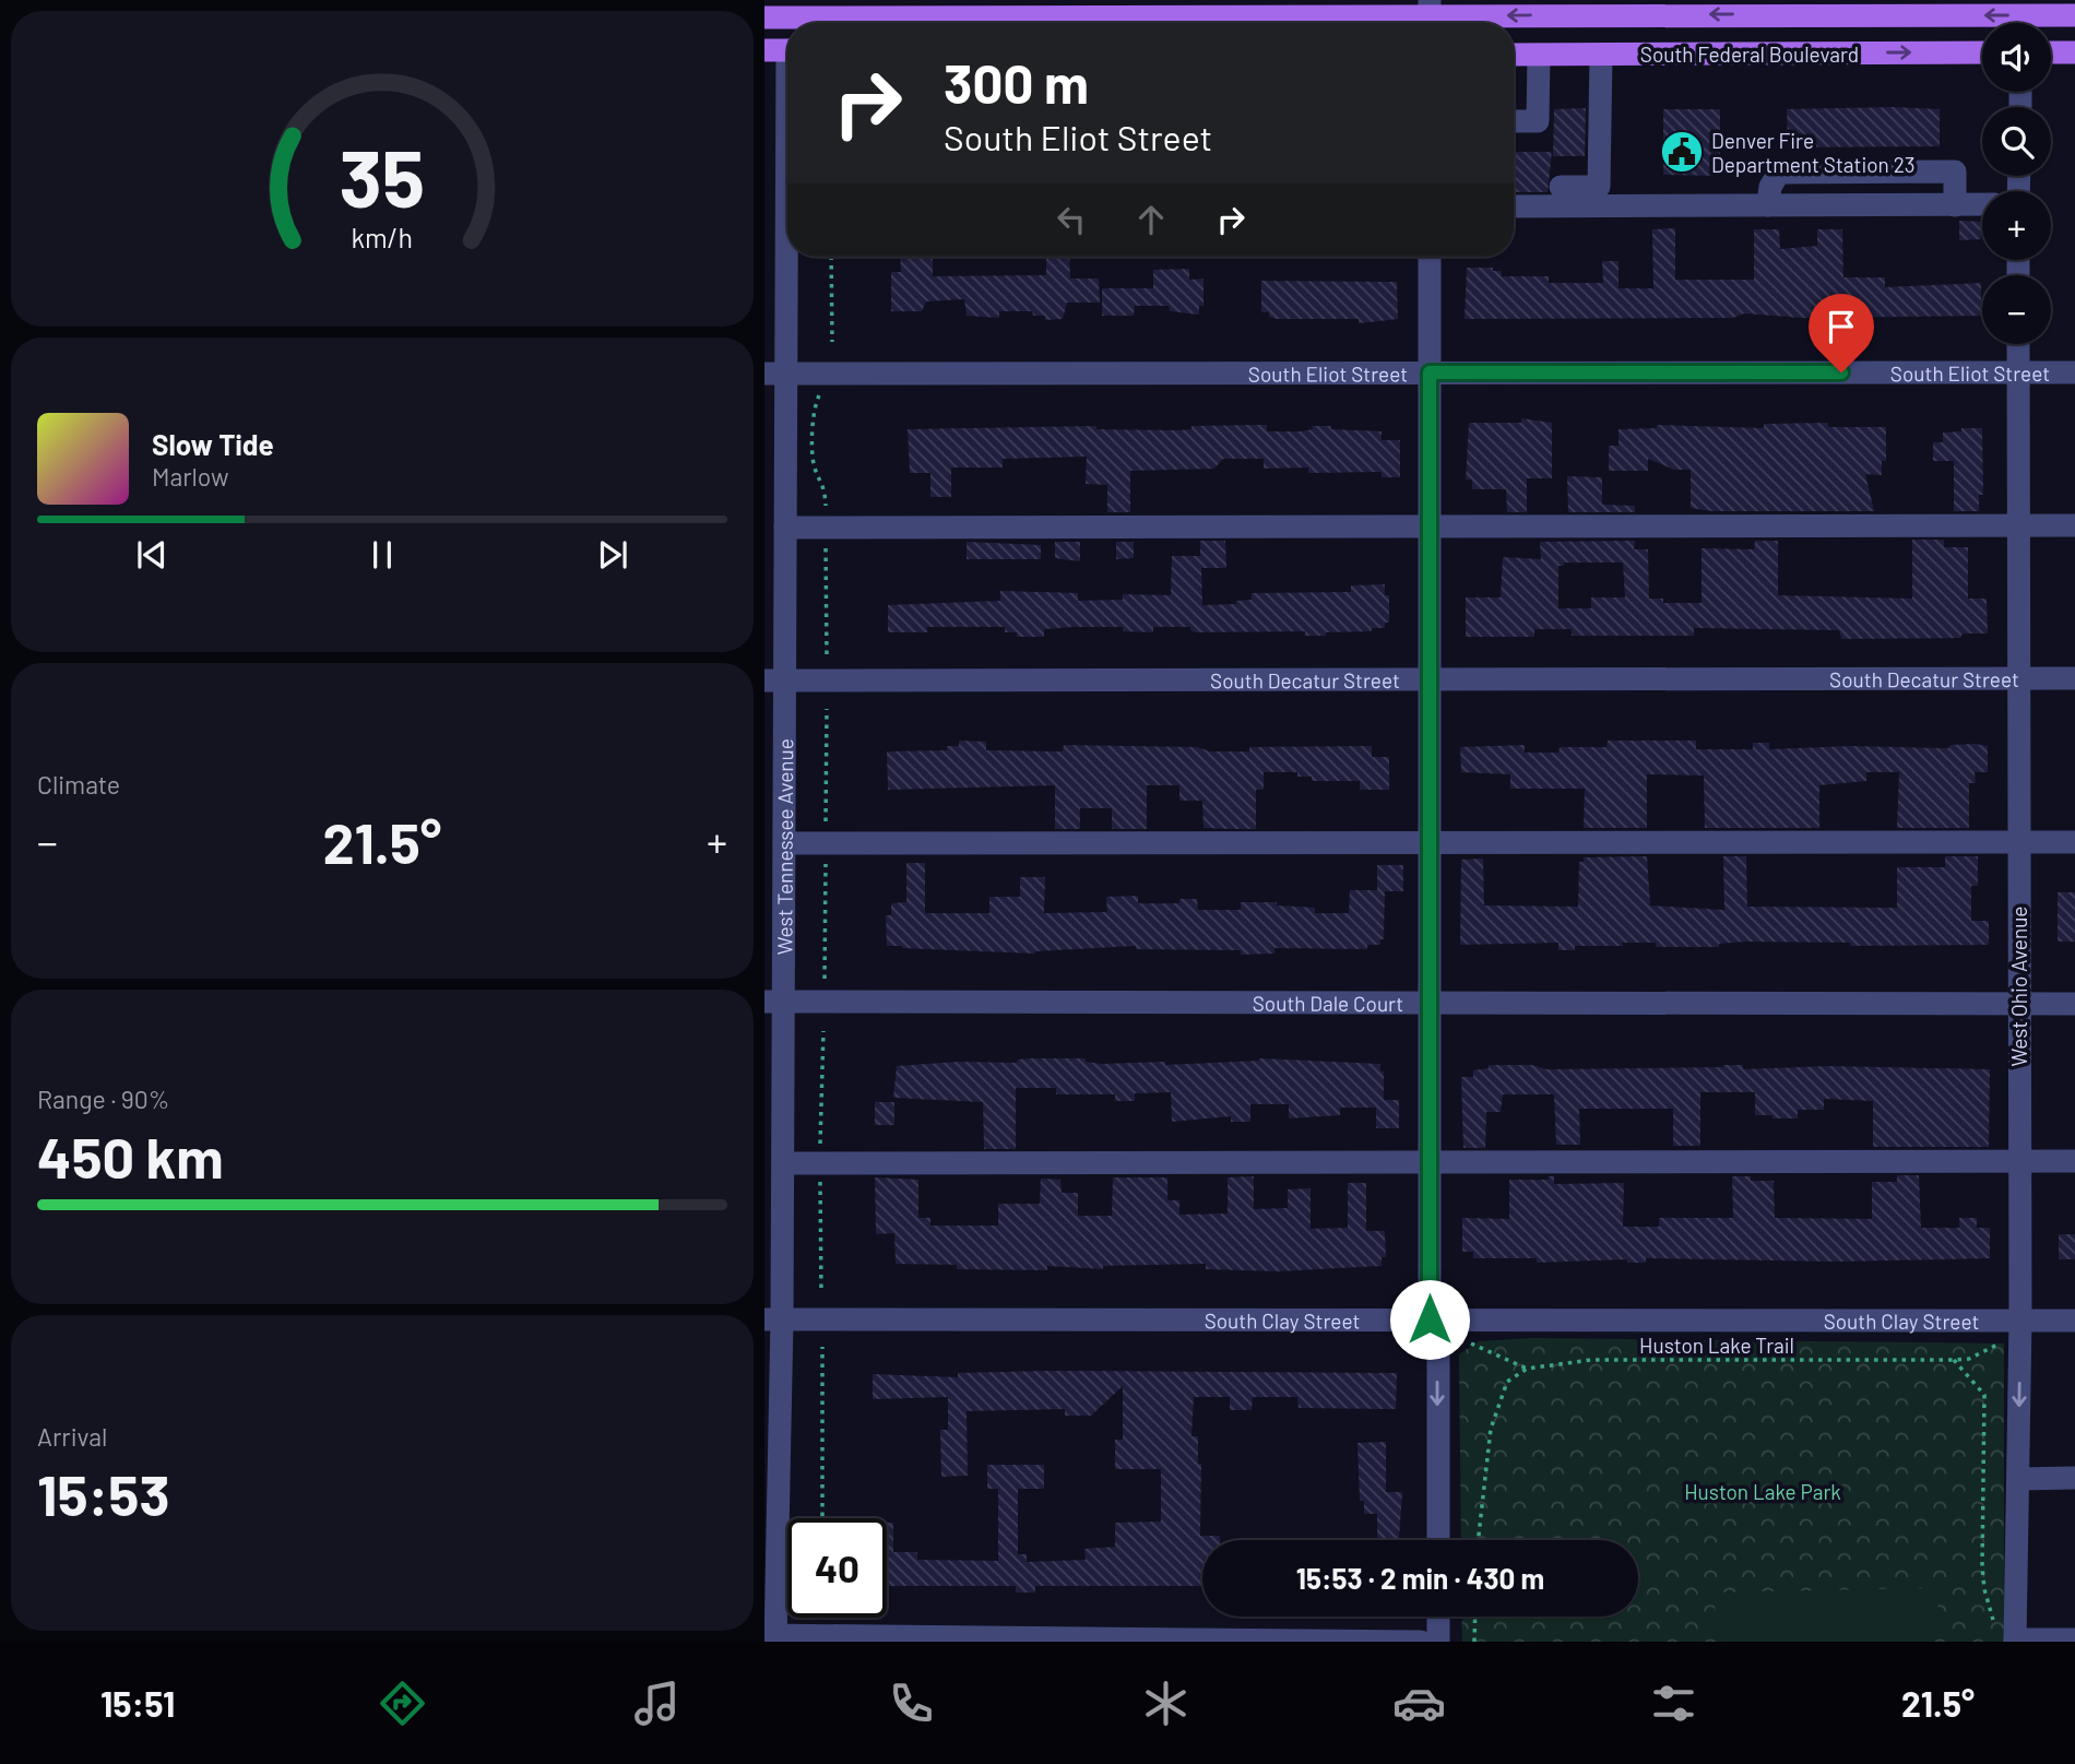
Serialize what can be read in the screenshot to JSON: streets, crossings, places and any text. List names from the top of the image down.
{
  "streets": {
    "main road": ["South Federal Boulevard"],
    "street": [
      "South Eliot Street",
      "South Decatur Street",
      "West Tennessee Avenue",
      "West Ohio Avenue",
      "South Dale Court",
      "South Clay Street"
    ],
    "path": ["Huston Lake Trail"]
  },
  "crossings": [
    ["South Eliot Street", "West Tennessee Avenue"],
    ["South Eliot Street", "West Ohio Avenue"],
    ["South Decatur Street", "West Tennessee Avenue"],
    ["South Decatur Street", "West Ohio Avenue"],
    ["West Tennessee Avenue", "South Dale Court"],
    ["West Tennessee Avenue", "South Clay Street"],
    ["West Ohio Avenue", "South Dale Court"],
    ["West Ohio Avenue", "South Clay Street"],
    ["West Ohio Avenue", "Huston Lake Trail"],
    ["South Clay Street", "Huston Lake Trail"]
  ],
  "parks": ["Huston Lake Park"],
  "places": {
    "public building": ["Denver Fire Department Station 23"]
  },
  "page": {
    "map_buttons": ["+", "−"],
    "turn": ["300 m", "South Eliot Street"],
    "song": ["Slow Tide", "Marlow"],
    "tile": [
      "Climate",
      ["Range · 90%", "450 km"],
      ["Arrival", "15:53"]
    ],
    "heat": ["−", "21.5°", "+"],
    "limit": "40",
    "trip": "15:53 · 2 min · 430 m",
    "tabs": ["15:51", "21.5°"],
    "gauge": ["35", "km/h"]
  }
}
